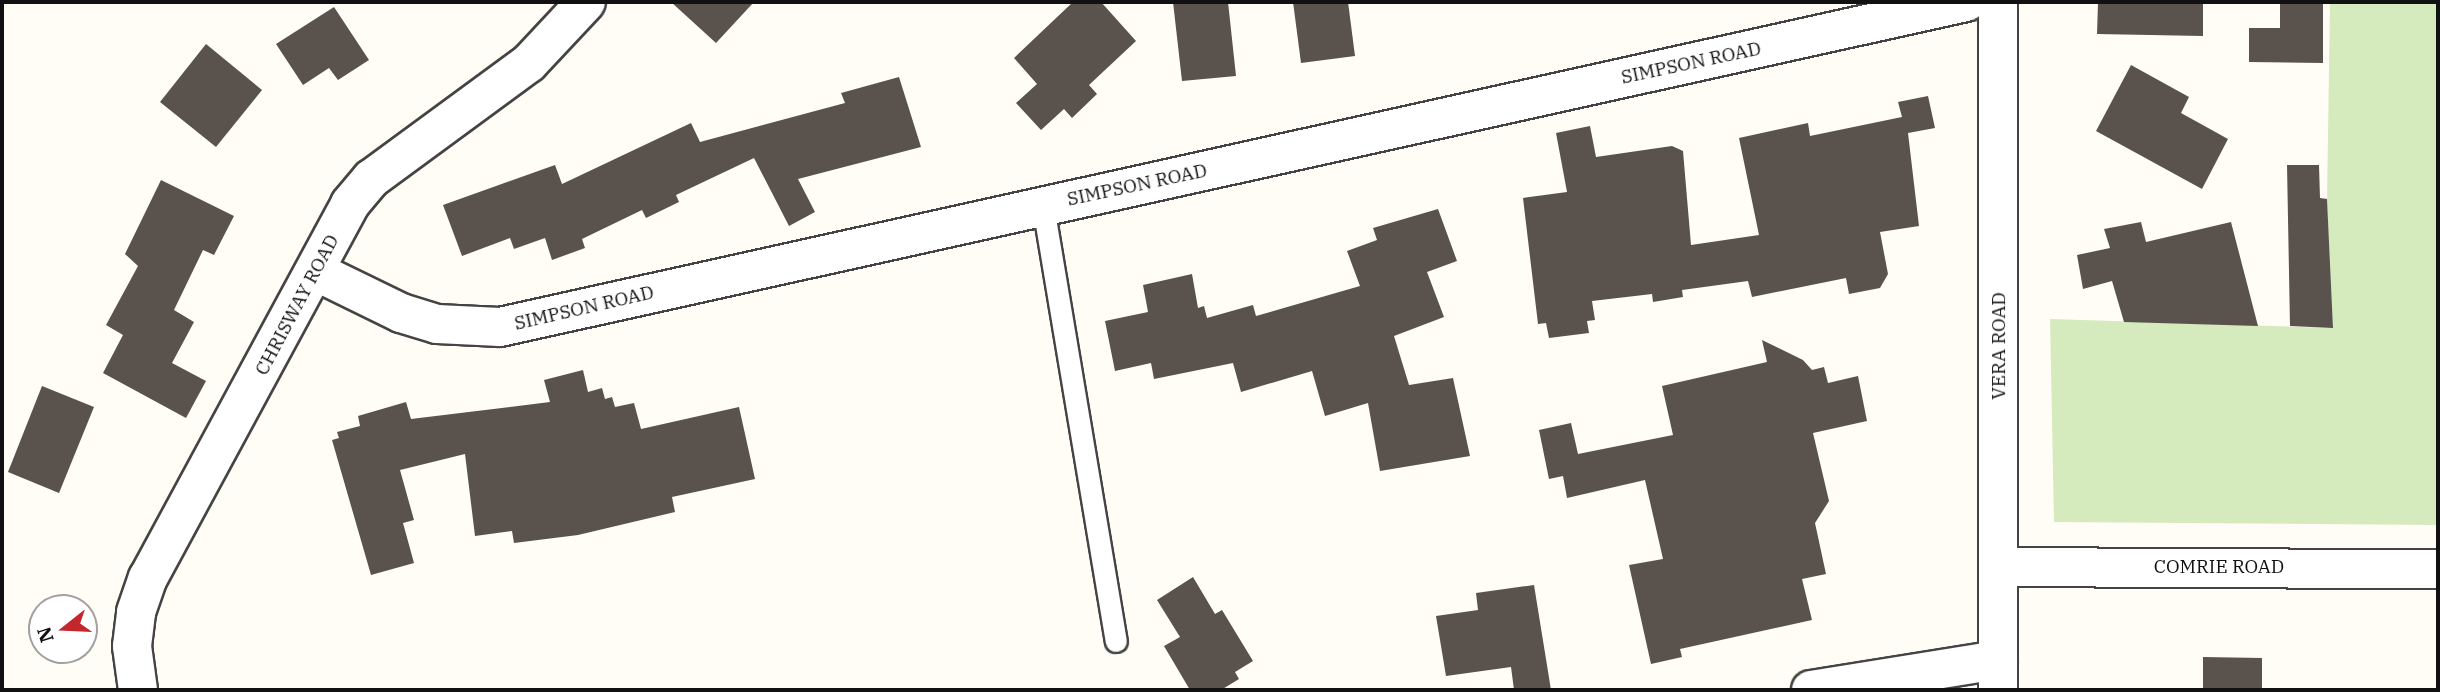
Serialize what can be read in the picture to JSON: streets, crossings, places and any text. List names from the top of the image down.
{
  "streets": {
    "street": [
      "SIMPSON ROAD",
      "CHRISWAY ROAD",
      "VERA ROAD",
      "COMRIE ROAD"
    ]
  },
  "crossings": [
    ["SIMPSON ROAD", "CHRISWAY ROAD"],
    ["VERA ROAD", "COMRIE ROAD"]
  ],
  "north": "left"
}
